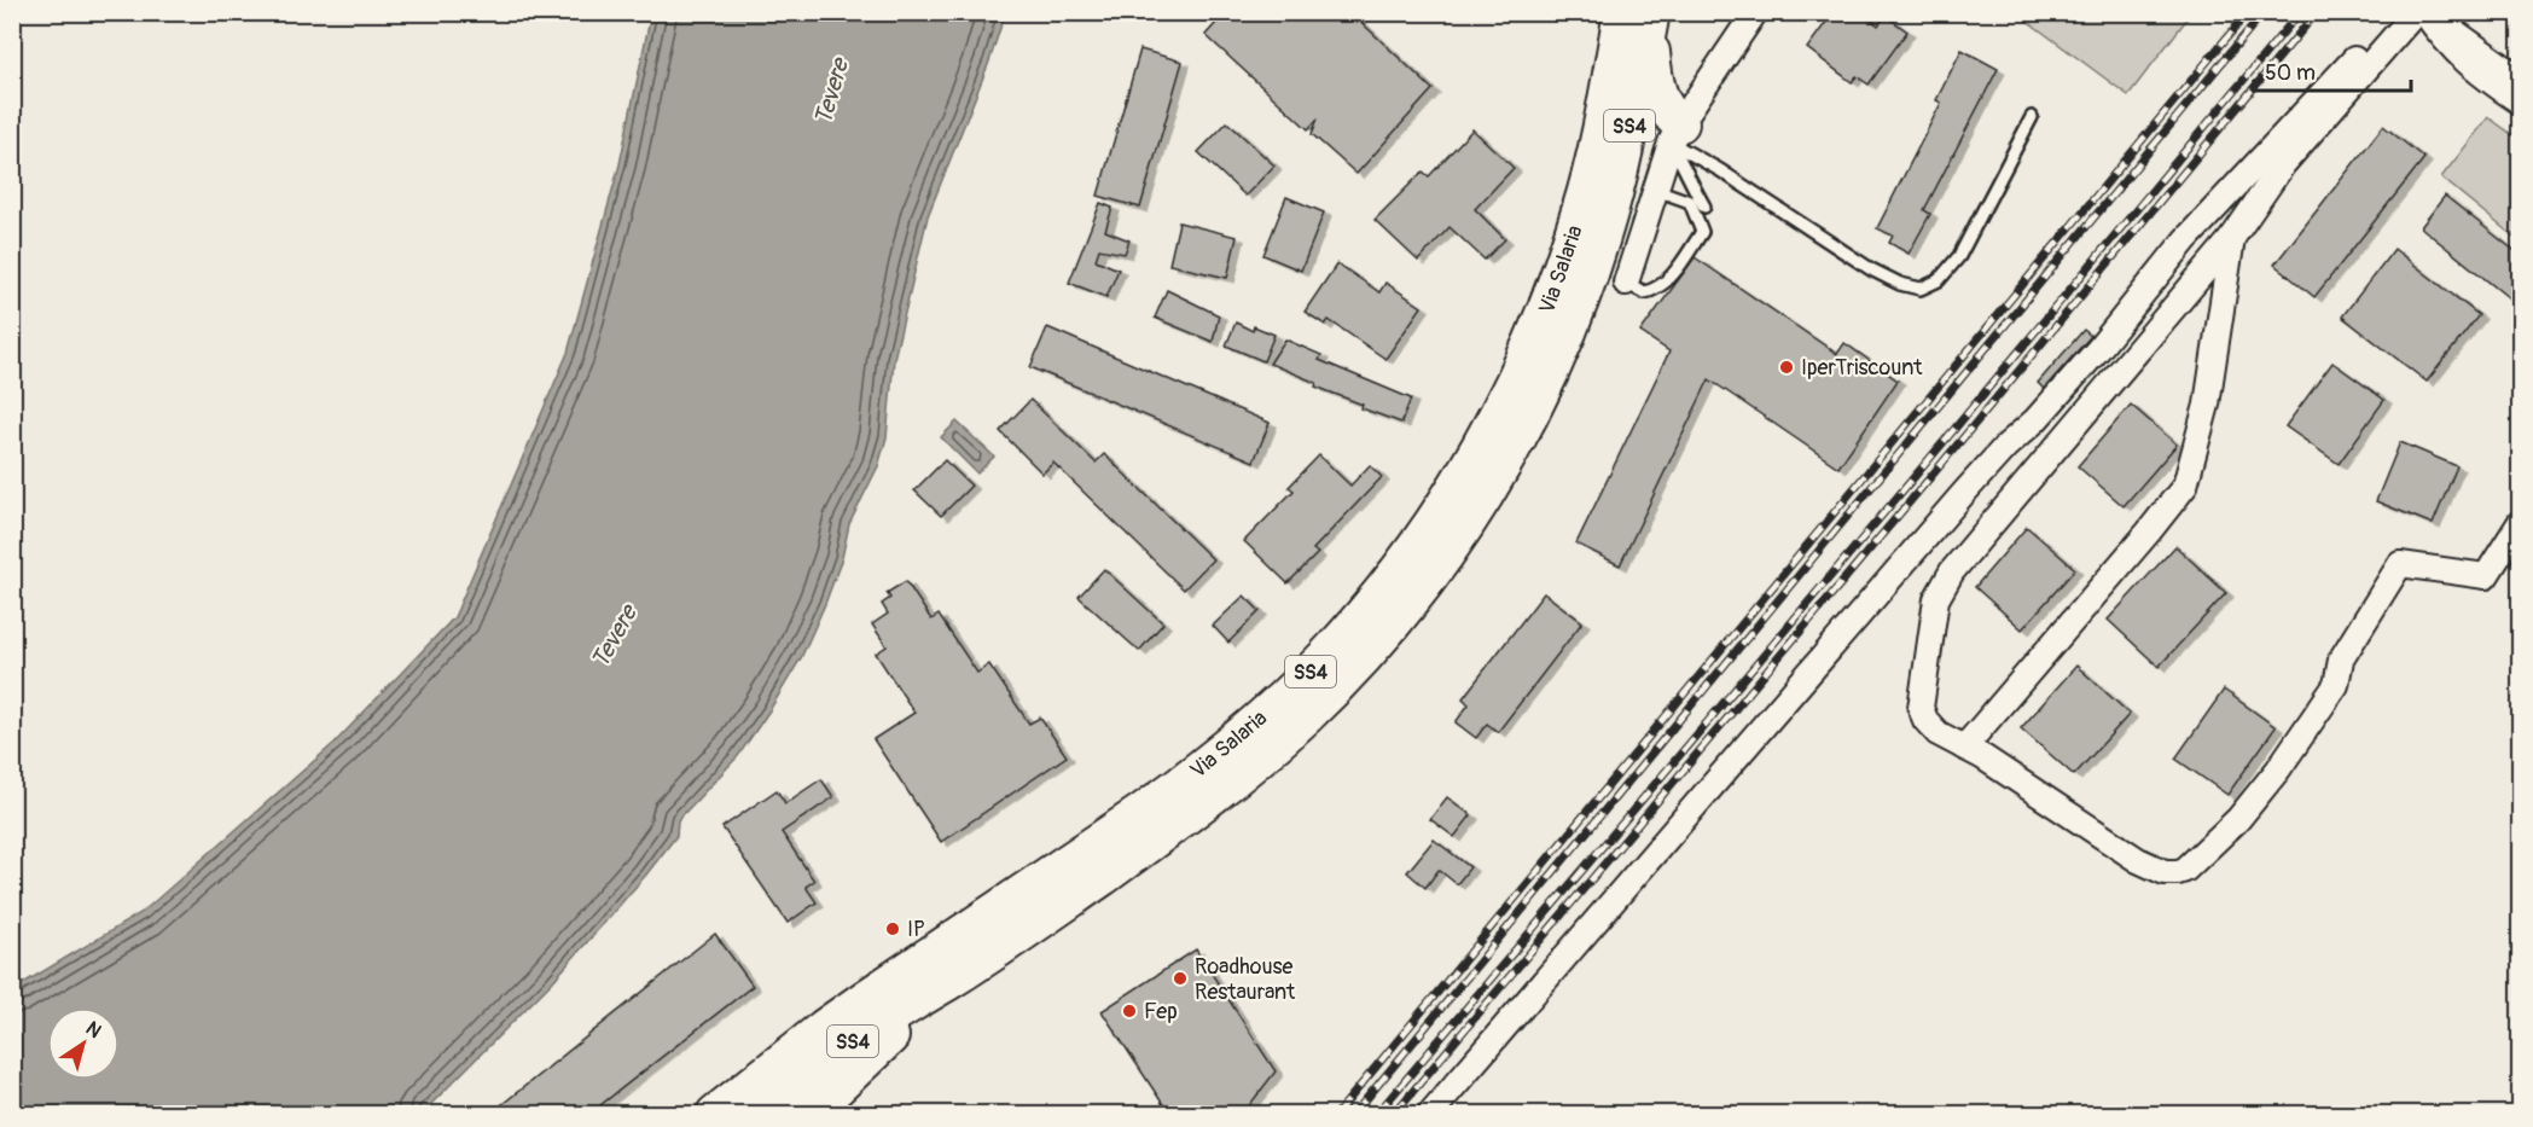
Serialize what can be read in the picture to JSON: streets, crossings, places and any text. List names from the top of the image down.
{
  "streets": {
    "main road": ["SS4", "Via Salaria"]
  },
  "water": ["Tevere"],
  "places": [
    "IperTriscount",
    "IP",
    "Roadhouse Restaurant",
    "Fep"
  ],
  "scale_bar": "50 m",
  "north": "top right"
}
